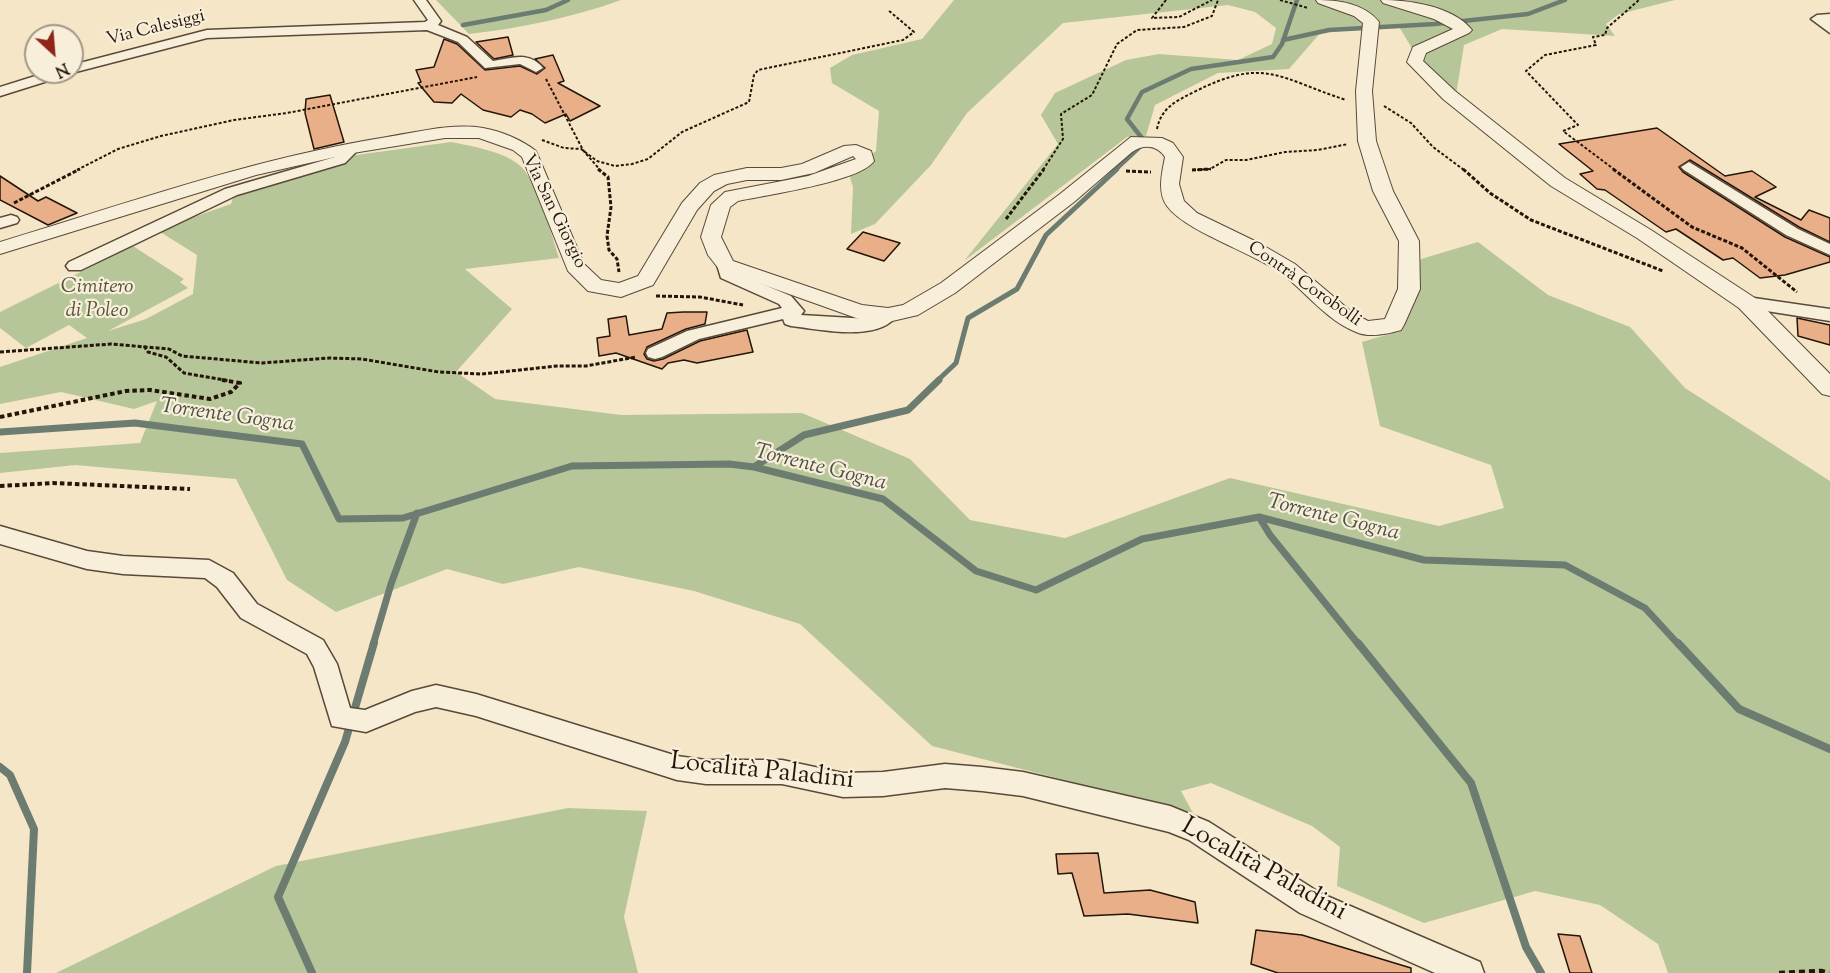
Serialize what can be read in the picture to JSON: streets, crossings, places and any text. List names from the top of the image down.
{
  "streets": {
    "street": [
      "Via Calesiggi",
      "Via San Giorgio",
      "Contrà Corobolli",
      "Località Paladini"
    ]
  },
  "water": ["Torrente Gogna"],
  "parks": ["Cimitero di Poleo"],
  "north": "bottom right"
}
